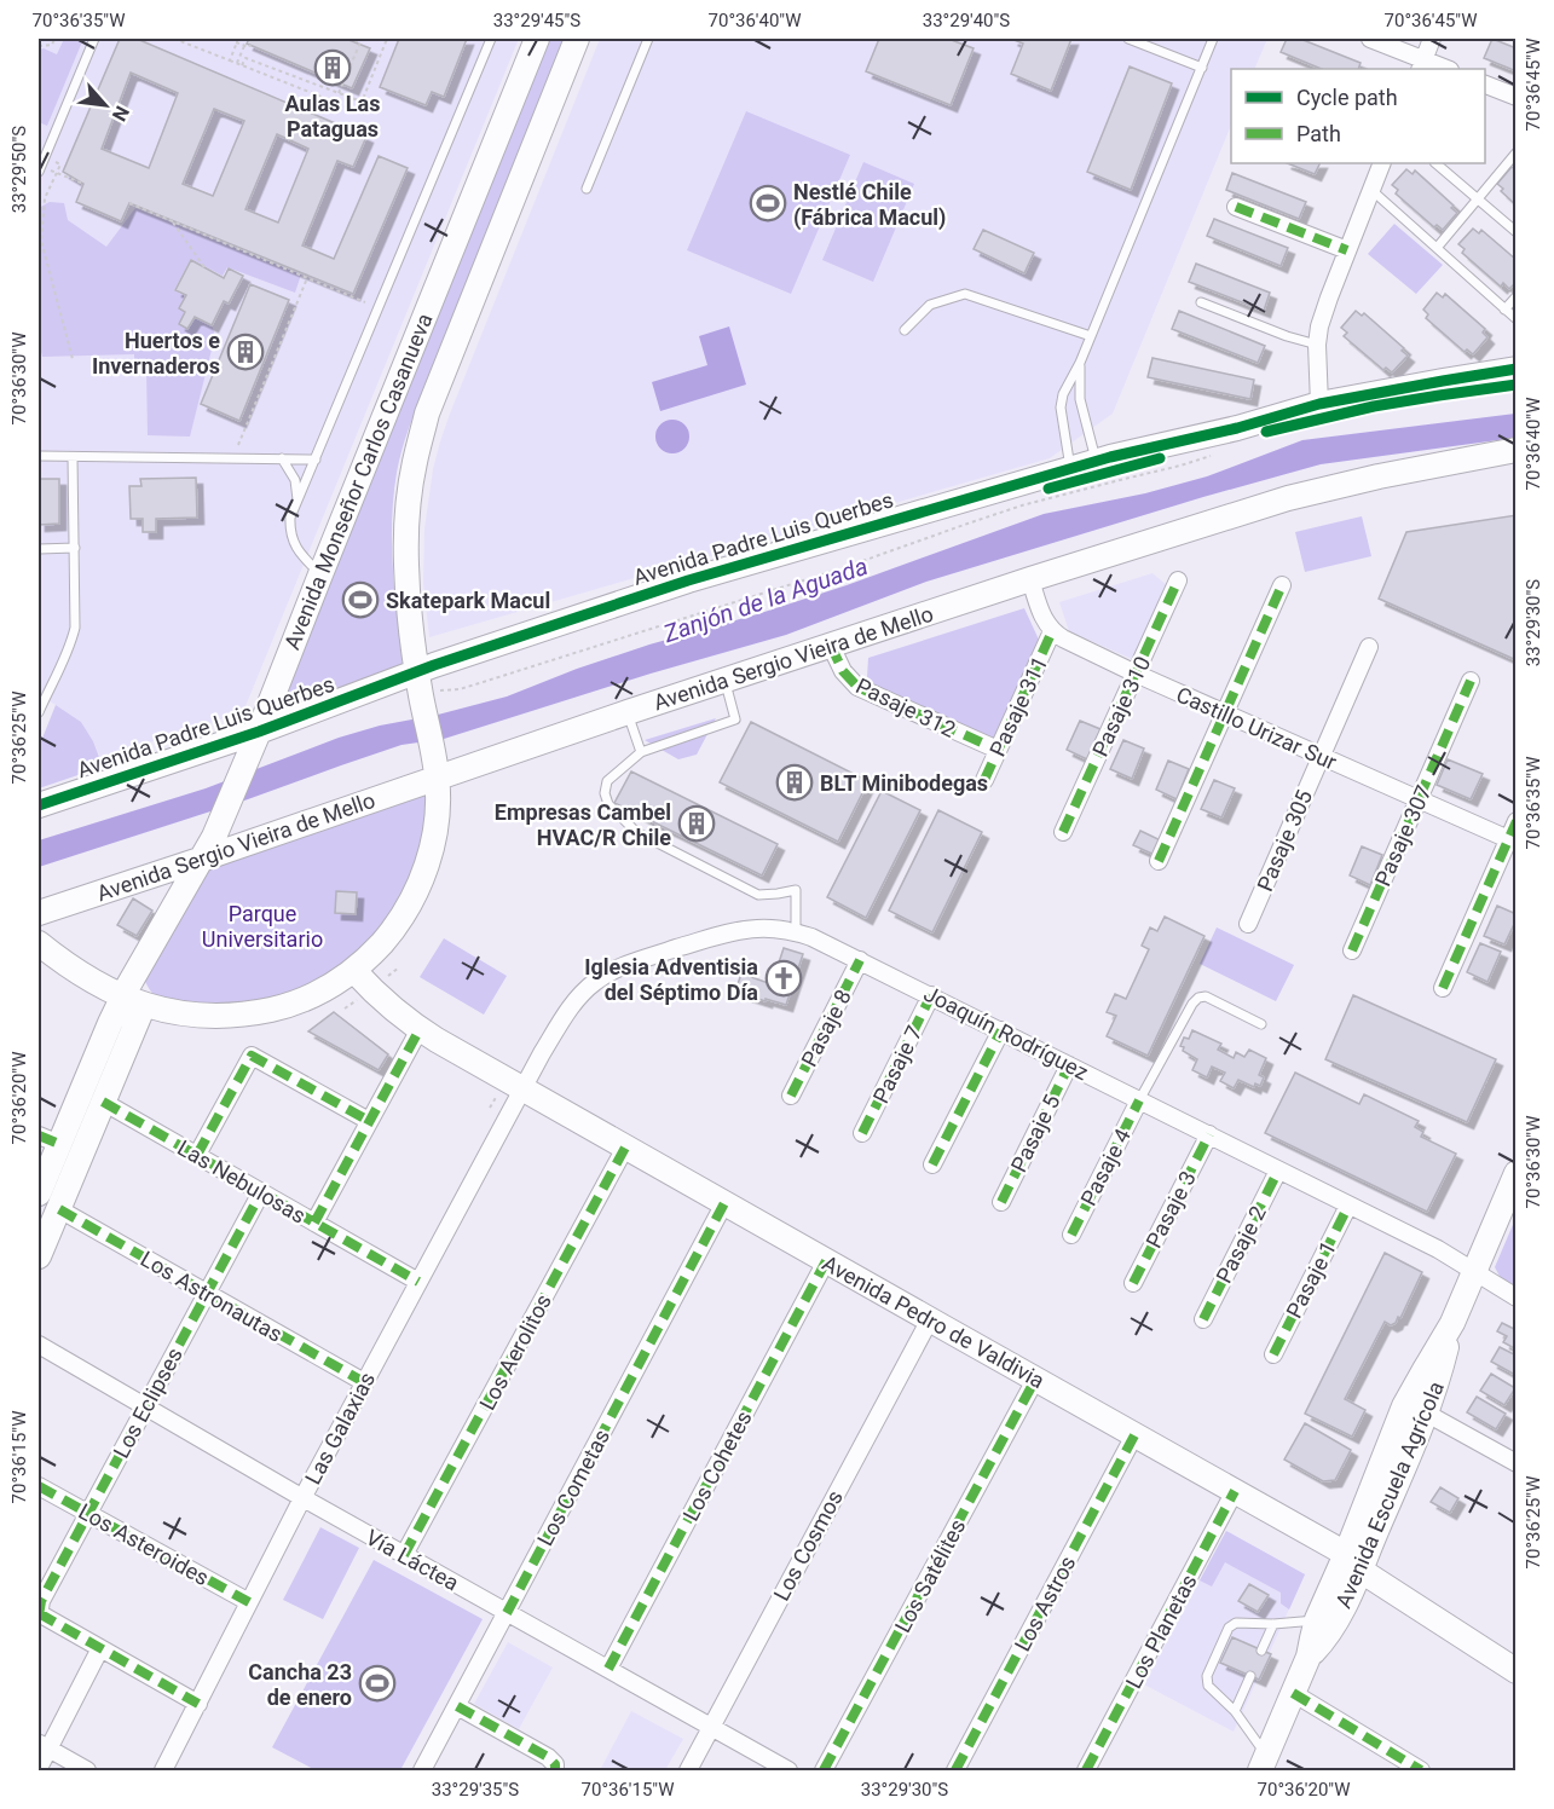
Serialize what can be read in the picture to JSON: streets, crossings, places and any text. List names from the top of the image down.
{
  "streets": {
    "main road": [
      "Avenida Monseñor Carlos Casanueva",
      "Avenida Padre Luis Querbes",
      "Avenida Sergio Vieira de Mello",
      "Avenida Pedro de Valdivia",
      "Avenida Escuela Agrícola"
    ],
    "street": [
      "Pasaje 311",
      "Pasaje 310",
      "Pasaje 312",
      "Castillo Urizar Sur",
      "Pasaje 307",
      "Pasaje 305",
      "Pasaje 8",
      "Joaquín Rodríguez",
      "Pasaje 7",
      "Pasaje 5",
      "Pasaje 4",
      "Las Nebulosas",
      "Pasaje 3",
      "Pasaje 2",
      "Pasaje 1",
      "Los Astronautas",
      "Los Aerolitos",
      "Los Eclipses",
      "Las Galaxias",
      "Los Cohetes",
      "Los Cometas",
      "Los Asteroides",
      "Los Cosmos",
      "Vía Láctea",
      "Los Satélites",
      "Los Astros",
      "Los Planetas"
    ]
  },
  "crossings": [
    ["Avenida Monseñor Carlos Casanueva", "Avenida Padre Luis Querbes"],
    ["Avenida Monseñor Carlos Casanueva", "Avenida Sergio Vieira de Mello"],
    ["Avenida Monseñor Carlos Casanueva", "Las Nebulosas"],
    ["Avenida Monseñor Carlos Casanueva", "Los Astronautas"],
    ["Avenida Monseñor Carlos Casanueva", "Avenida Pedro de Valdivia"],
    ["Avenida Sergio Vieira de Mello", "Pasaje 312"],
    ["Pasaje 311", "Pasaje 312"],
    ["Pasaje 311", "Castillo Urizar Sur"],
    ["Pasaje 310", "Castillo Urizar Sur"],
    ["Castillo Urizar Sur", "Pasaje 307"],
    ["Castillo Urizar Sur", "Pasaje 305"],
    ["Pasaje 8", "Joaquín Rodríguez"],
    ["Joaquín Rodríguez", "Pasaje 7"],
    ["Joaquín Rodríguez", "Pasaje 5"],
    ["Joaquín Rodríguez", "Pasaje 4"],
    ["Joaquín Rodríguez", "Pasaje 3"],
    ["Joaquín Rodríguez", "Pasaje 2"],
    ["Joaquín Rodríguez", "Pasaje 1"],
    ["Joaquín Rodríguez", "Avenida Pedro de Valdivia"],
    ["Joaquín Rodríguez", "Las Galaxias"],
    ["Joaquín Rodríguez", "Avenida Escuela Agrícola"],
    ["Las Nebulosas", "Los Eclipses"],
    ["Las Nebulosas", "Las Galaxias"],
    ["Los Astronautas", "Los Eclipses"],
    ["Los Astronautas", "Las Galaxias"],
    ["Avenida Pedro de Valdivia", "Los Aerolitos"],
    ["Avenida Pedro de Valdivia", "Las Galaxias"],
    ["Avenida Pedro de Valdivia", "Los Cohetes"],
    ["Avenida Pedro de Valdivia", "Los Cometas"],
    ["Avenida Pedro de Valdivia", "Avenida Escuela Agrícola"],
    ["Avenida Pedro de Valdivia", "Los Cosmos"],
    ["Avenida Pedro de Valdivia", "Los Satélites"],
    ["Avenida Pedro de Valdivia", "Los Astros"],
    ["Avenida Pedro de Valdivia", "Los Planetas"],
    ["Los Aerolitos", "Vía Láctea"],
    ["Los Eclipses", "Los Asteroides"],
    ["Los Eclipses", "Vía Láctea"],
    ["Las Galaxias", "Los Asteroides"],
    ["Las Galaxias", "Vía Láctea"],
    ["Los Cohetes", "Vía Láctea"],
    ["Los Cometas", "Vía Láctea"],
    ["Los Cosmos", "Vía Láctea"]
  ],
  "water": ["Zanjón de la Aguada"],
  "parks": ["Parque Universitario"],
  "places": {
    "building": [
      "Aulas Las Pataguas",
      "Huertos e Invernaderos",
      "BLT Minibodegas",
      "Empresas Cambel HVAC/R Chile"
    ],
    "sports": ["Nestlé Chile (Fábrica Macul)", "Skatepark Macul", "Cancha 23 de enero"],
    "church": ["Iglesia Adventisia del Séptimo Día"]
  },
  "legend": ["Cycle path", "Path"],
  "north": "bottom right",
  "coordinates": [
    "70°36'35\"W",
    "33°29'45\"S",
    "70°36'40\"W",
    "33°29'40\"S",
    "70°36'45\"W",
    "33°29'50\"S",
    "70°36'30\"W",
    "33°29'30\"S",
    "70°36'25\"W",
    "70°36'20\"W",
    "70°36'15\"W",
    "33°29'35\"S"
  ]
}
